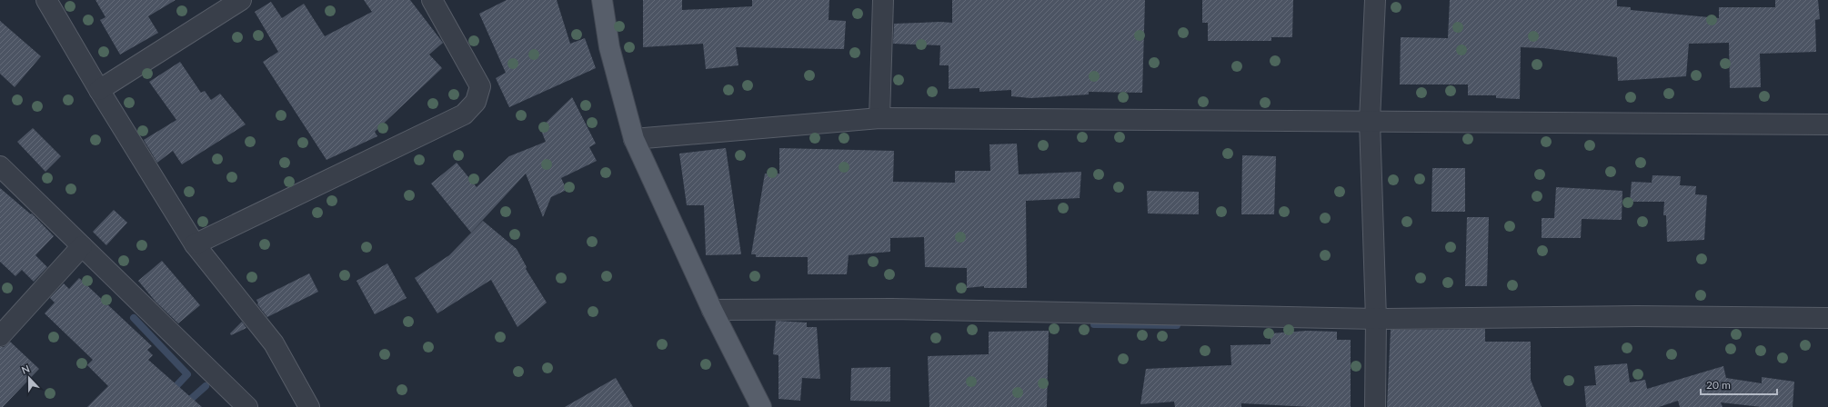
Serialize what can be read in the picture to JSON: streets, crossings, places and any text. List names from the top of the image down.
{
  "scale_bar": "20 m",
  "north": "top"
}
